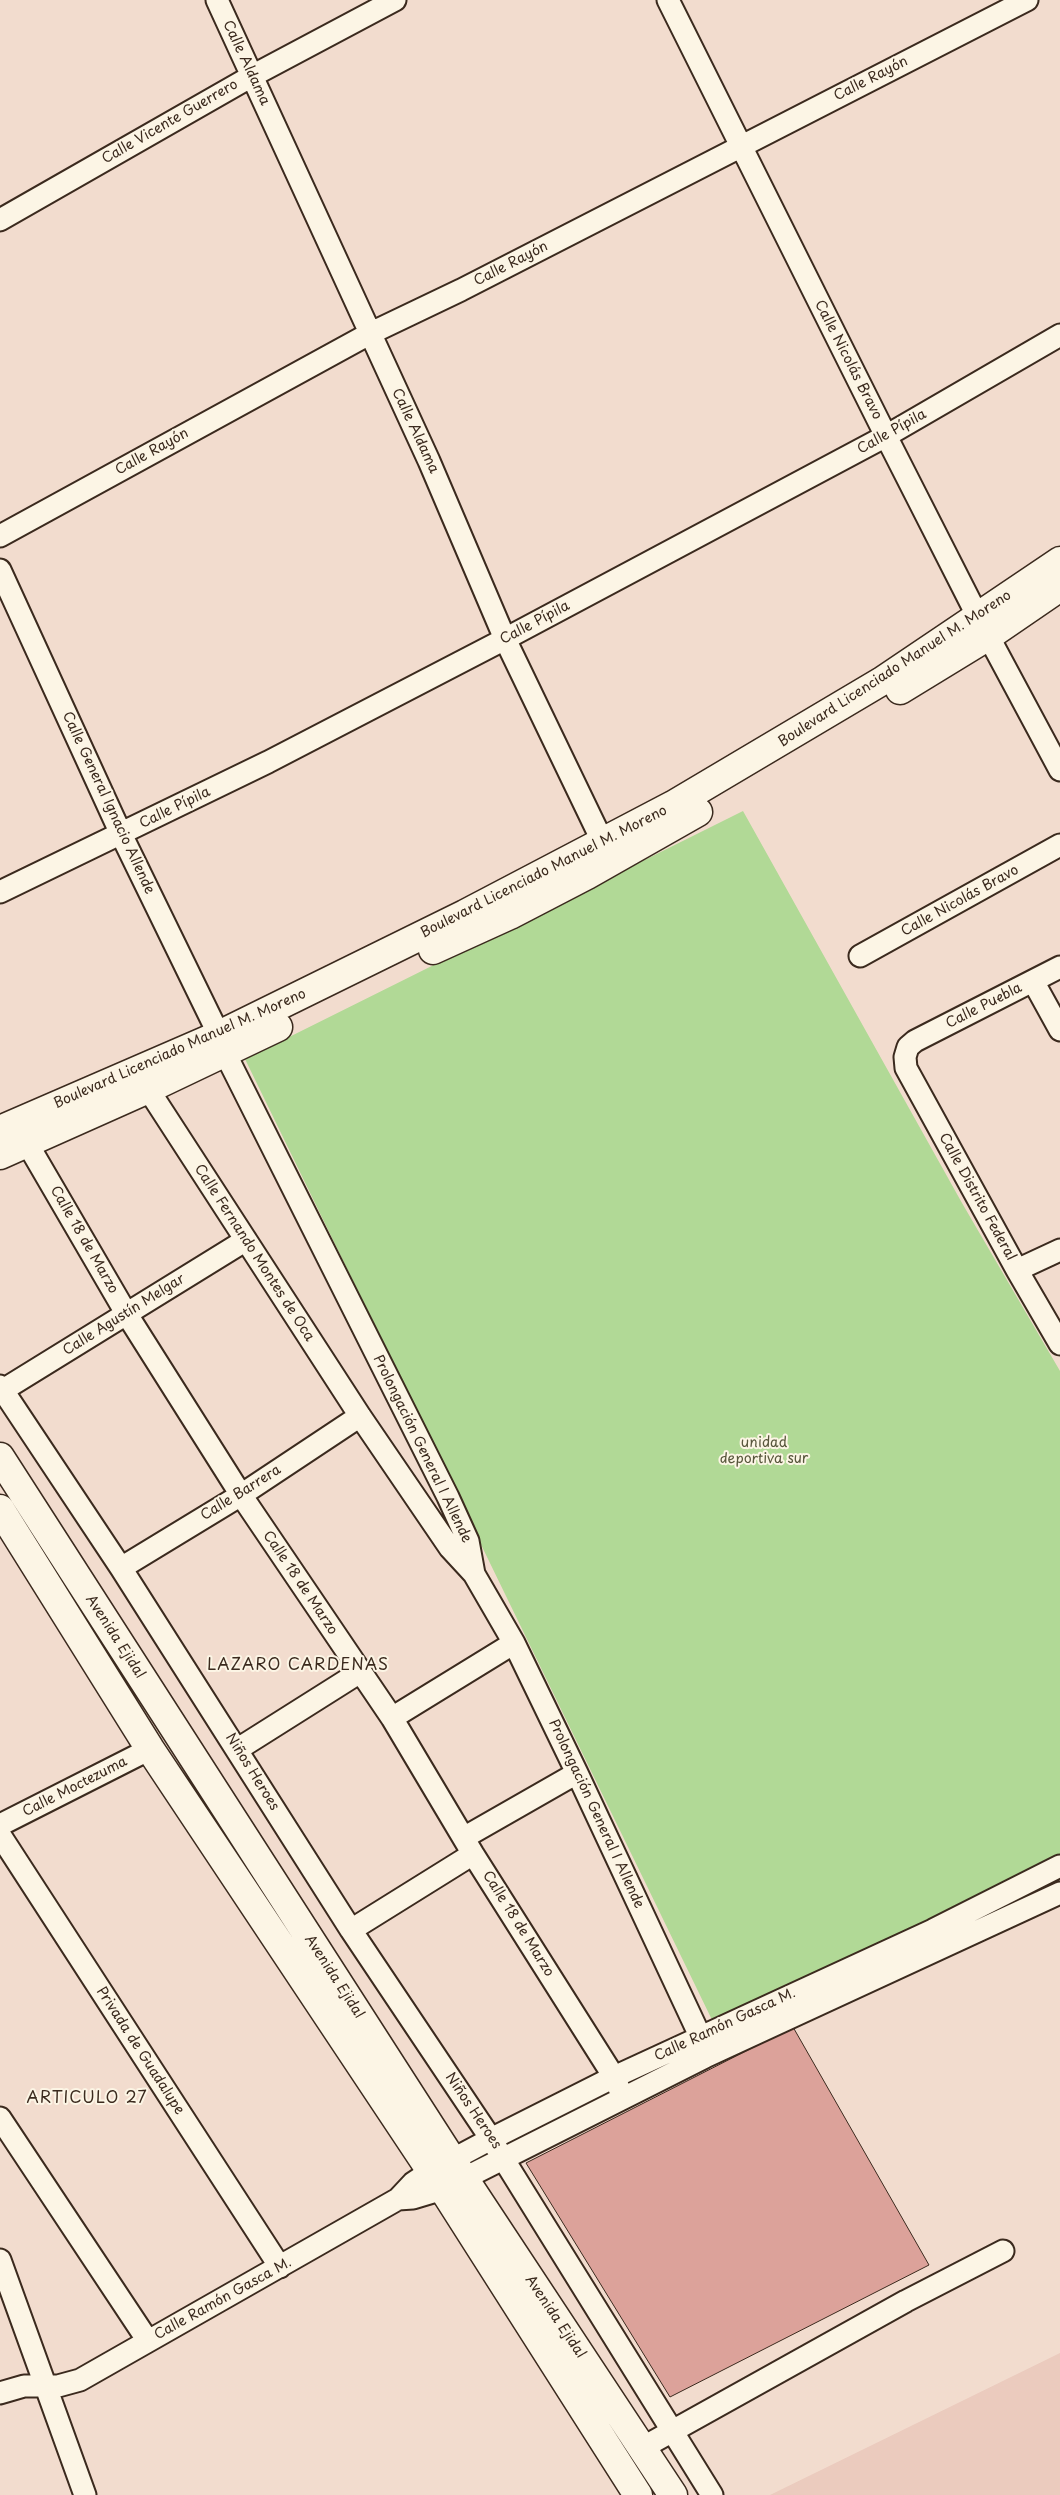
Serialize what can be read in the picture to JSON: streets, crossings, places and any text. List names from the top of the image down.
{
  "streets": {
    "main road": ["Boulevard Licenciado Manuel M. Moreno", "Avenida Ejidal"],
    "street": [
      "Calle Aldama",
      "Calle Rayón",
      "Calle Vicente Guerrero",
      "Calle Nicolás Bravo",
      "Calle Pípila",
      "Calle General Ignacio Allende",
      "Calle Puebla",
      "Calle Distrito Federal",
      "Calle 18 de Marzo",
      "Calle Fernando Montes de Oca",
      "Calle Agustín Melgar",
      "Prolongación General I Allende",
      "Calle Barrera",
      "Niños Heroes",
      "Calle Moctezuma",
      "Calle Ramón Gasca M.",
      "Privada de Guadalupe"
    ]
  },
  "crossings": [
    ["Calle Aldama", "Calle Rayón"],
    ["Calle Aldama", "Calle Vicente Guerrero"],
    ["Calle Aldama", "Calle Pípila"],
    ["Calle Aldama", "Boulevard Licenciado Manuel M. Moreno"],
    ["Calle Rayón", "Calle Nicolás Bravo"],
    ["Calle Nicolás Bravo", "Calle Pípila"],
    ["Calle Nicolás Bravo", "Boulevard Licenciado Manuel M. Moreno"],
    ["Calle Pípila", "Calle General Ignacio Allende"],
    ["Boulevard Licenciado Manuel M. Moreno", "Calle General Ignacio Allende"],
    ["Boulevard Licenciado Manuel M. Moreno", "Calle 18 de Marzo"],
    ["Boulevard Licenciado Manuel M. Moreno", "Calle Fernando Montes de Oca"],
    ["Boulevard Licenciado Manuel M. Moreno", "Prolongación General I Allende"],
    ["Calle General Ignacio Allende", "Prolongación General I Allende"],
    ["Calle Puebla", "Calle Distrito Federal"],
    ["Calle 18 de Marzo", "Calle Agustín Melgar"],
    ["Calle 18 de Marzo", "Calle Barrera"],
    ["Calle 18 de Marzo", "Calle Ramón Gasca M."],
    ["Calle Fernando Montes de Oca", "Calle Agustín Melgar"],
    ["Calle Fernando Montes de Oca", "Prolongación General I Allende"],
    ["Calle Fernando Montes de Oca", "Calle Barrera"],
    ["Calle Agustín Melgar", "Niños Heroes"],
    ["Prolongación General I Allende", "Calle Ramón Gasca M."],
    ["Calle Barrera", "Niños Heroes"],
    ["Avenida Ejidal", "Calle Moctezuma"],
    ["Avenida Ejidal", "Calle Ramón Gasca M."],
    ["Niños Heroes", "Calle Ramón Gasca M."],
    ["Calle Ramón Gasca M.", "Privada de Guadalupe"]
  ],
  "districts": ["LAZARO CARDENAS", "ARTICULO 27"],
  "parks": ["unidad deportiva sur"]
}
